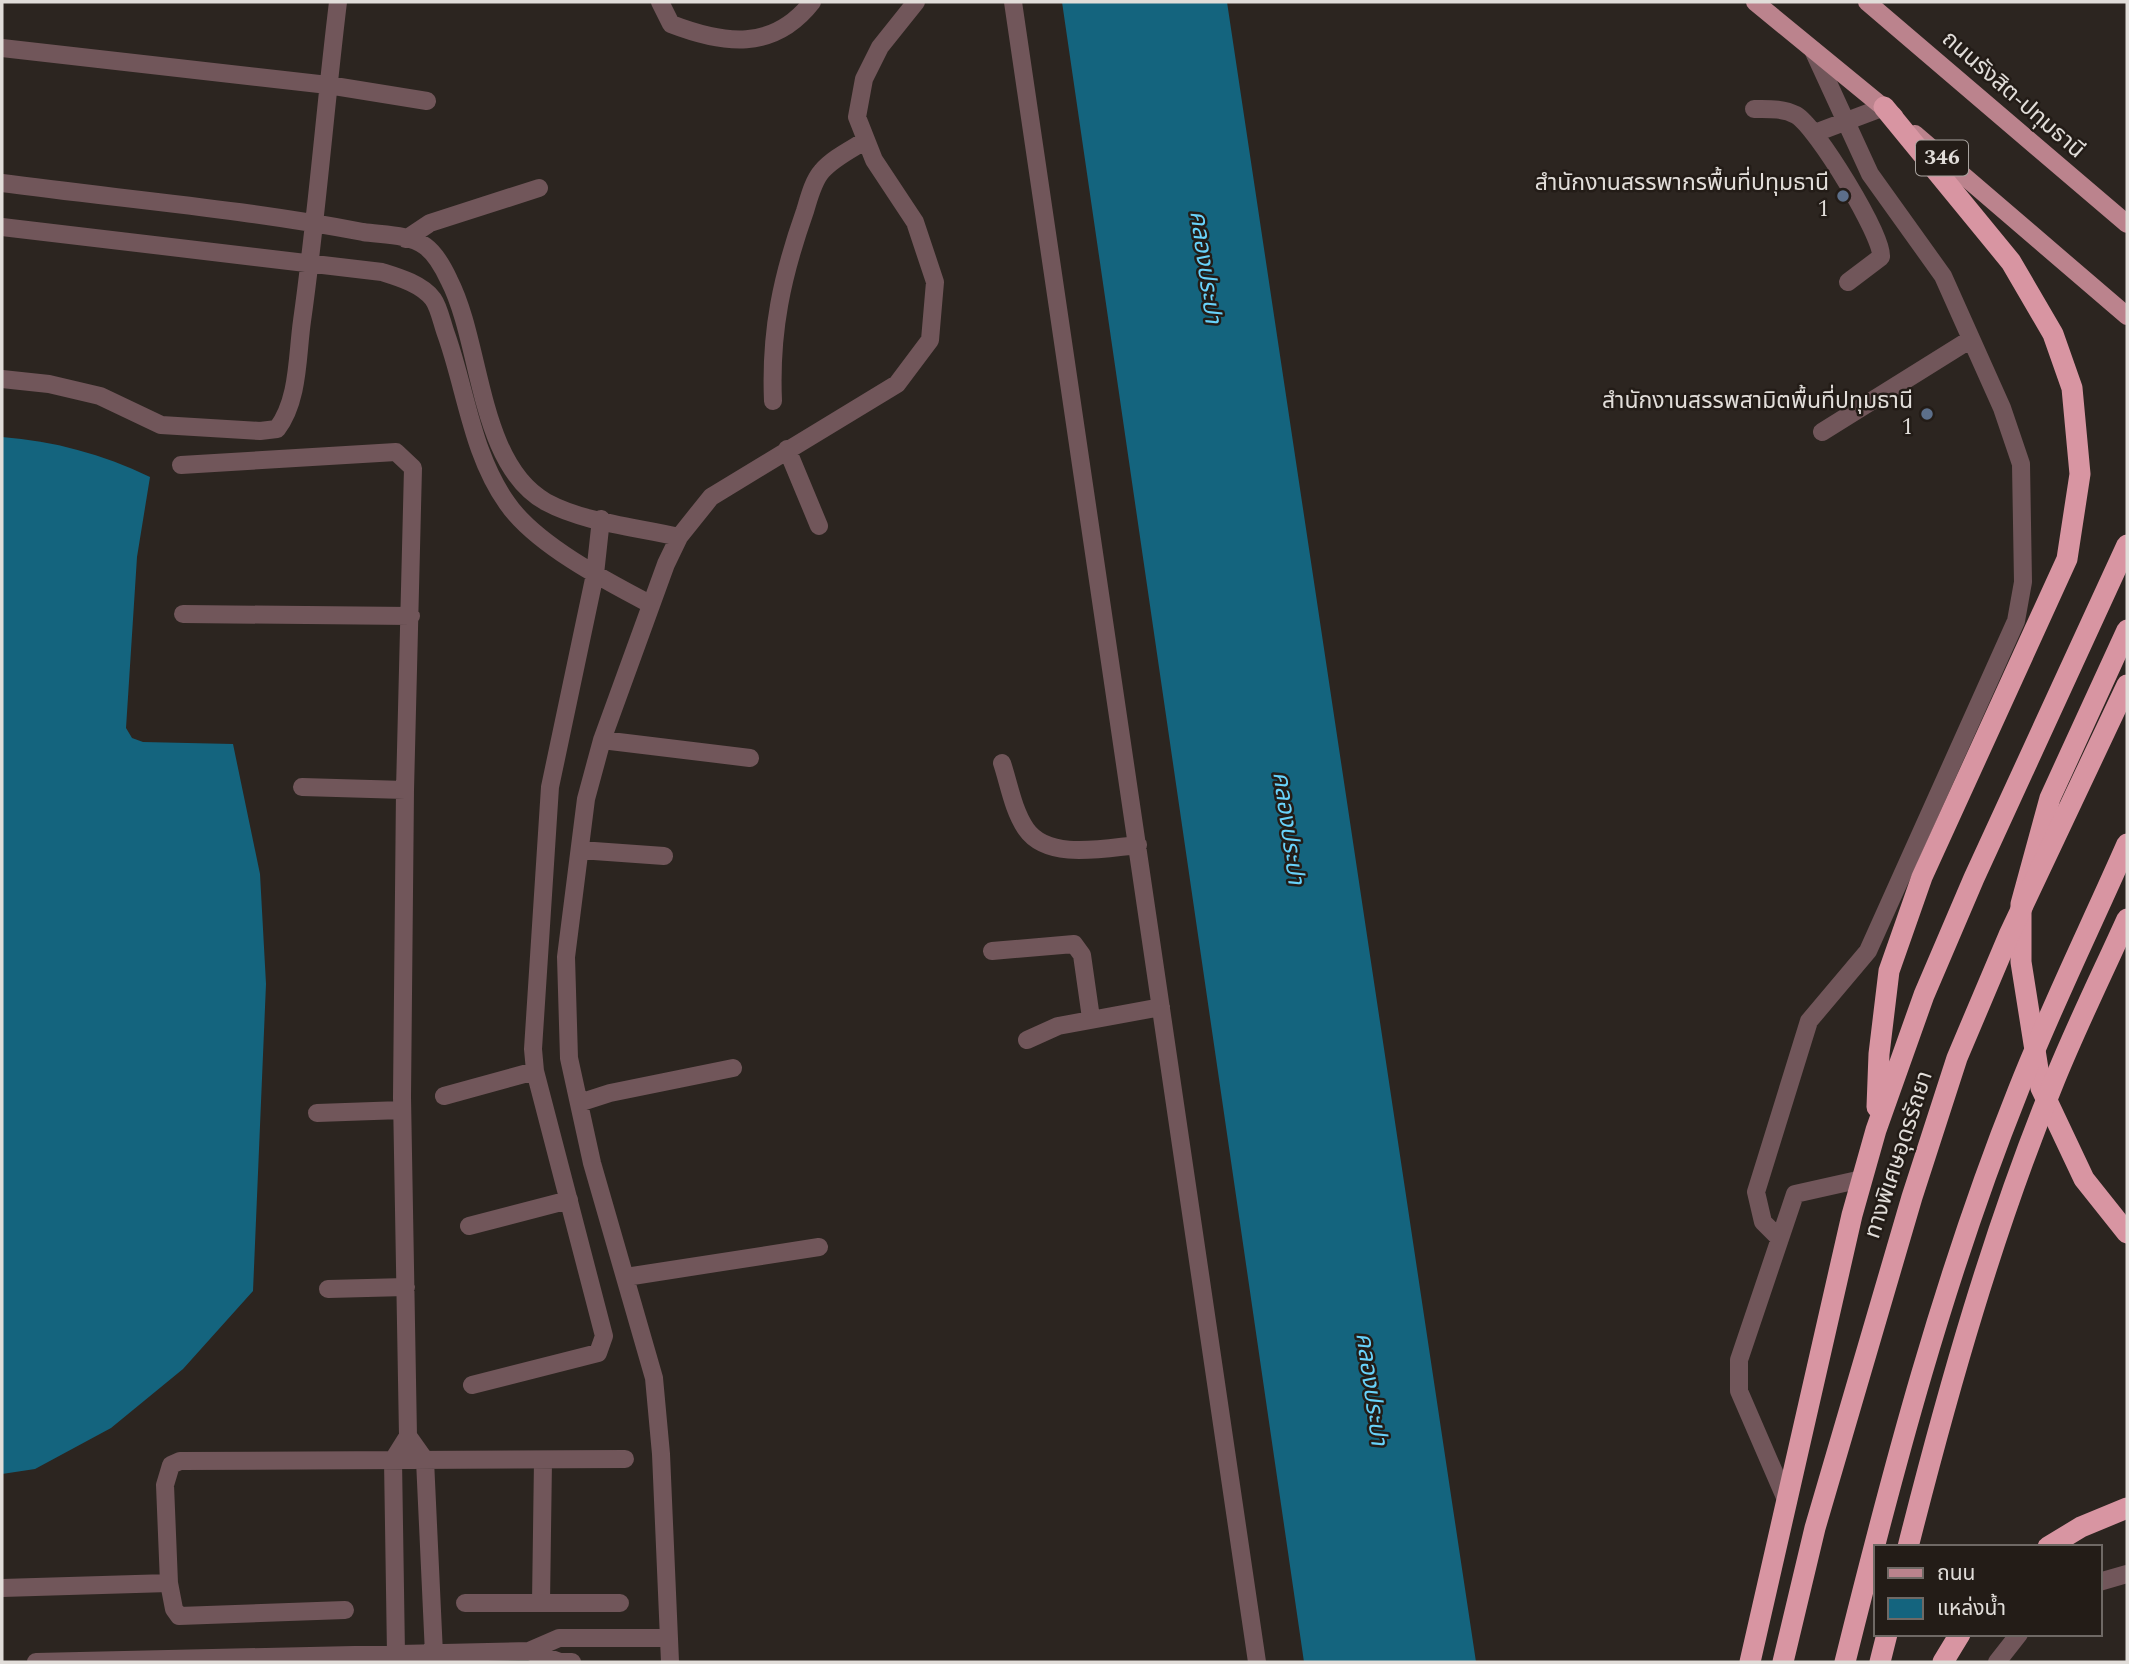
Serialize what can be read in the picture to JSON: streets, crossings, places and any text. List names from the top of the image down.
{
  "streets": {
    "highway": ["ทางพิเศษอุดรรัถยา"],
    "main road": ["ถนนรังสิต-ปทุมธานี", "346"]
  },
  "water": ["คลองประปา"],
  "places": ["สำนักงานสรรพากรพื้นที่ปทุมธานี 1", "สำนักงานสรรพสามิตพื้นที่ปทุมธานี 1"],
  "legend": ["ถนน", "แหล่งน้ำ"]
}
